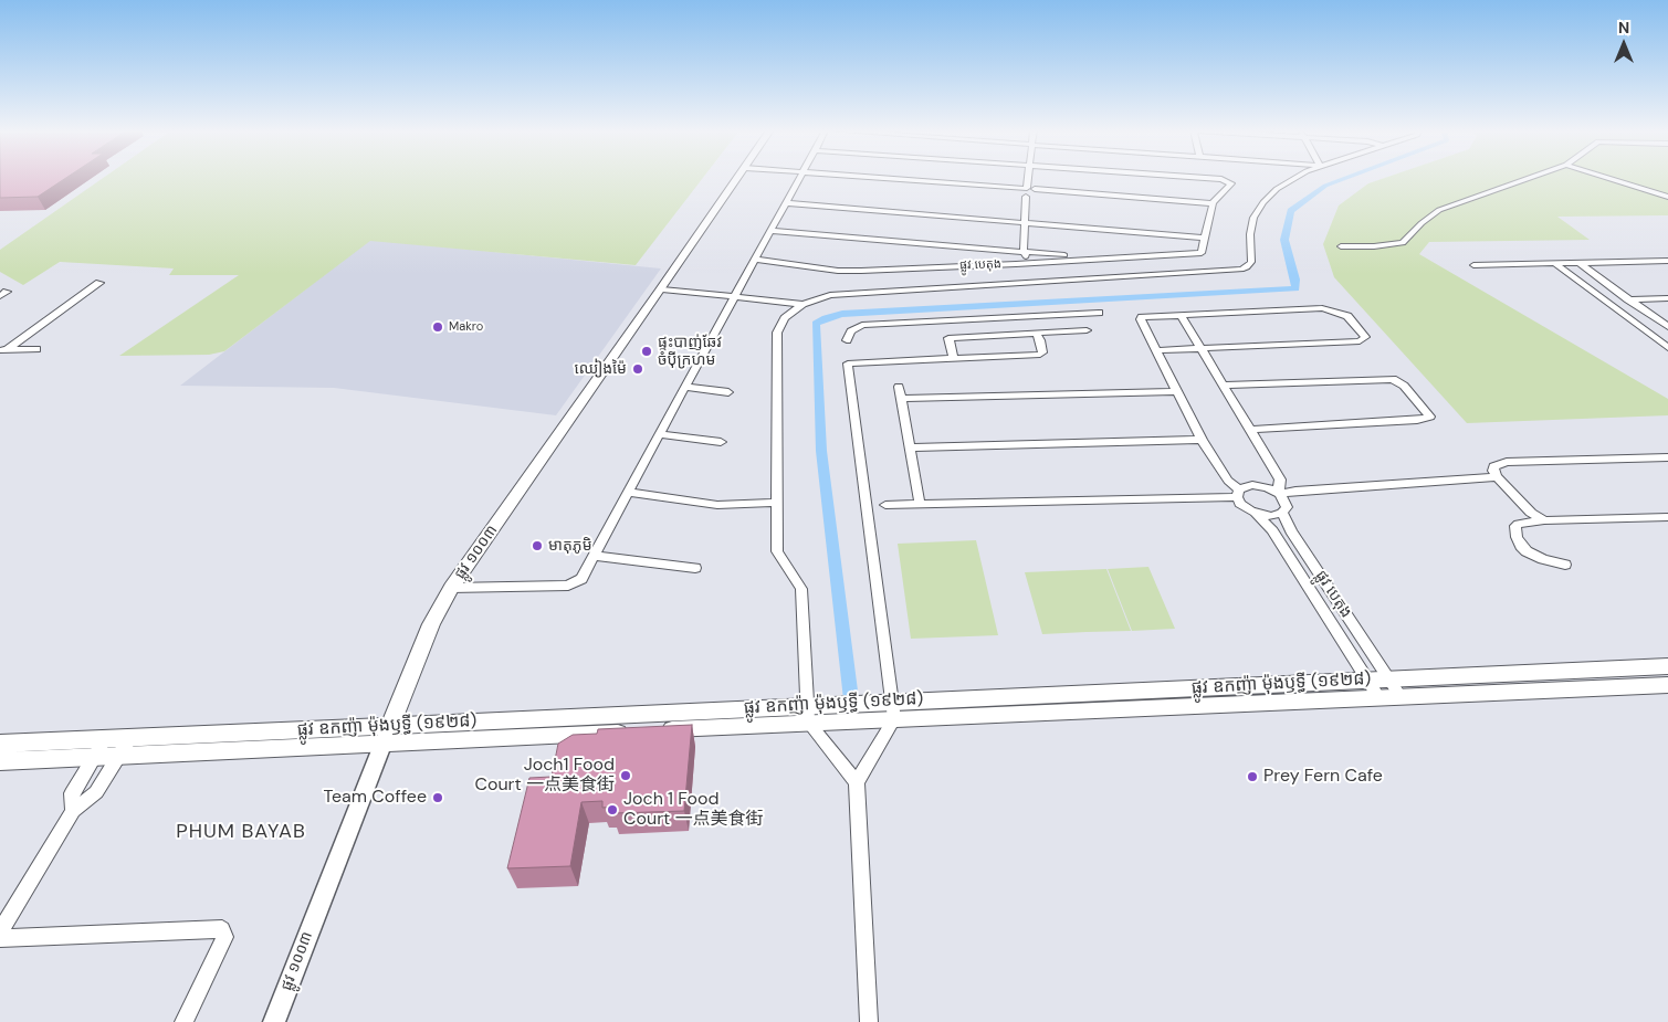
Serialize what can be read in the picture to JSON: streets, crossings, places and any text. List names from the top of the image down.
{
  "streets": {
    "main road": ["ផ្លូវ ១០០៣", "ផ្លូវ ឧកញ៉ា ម៉ុងឫទ្ធី (១៩២៨)"],
    "street": ["ផ្លូវ បេតុង"]
  },
  "crossings": [
    ["ផ្លូវ បេតុង", "ផ្លូវ ឧកញ៉ា ម៉ុងឫទ្ធី (១៩២៨)"],
    ["ផ្លូវ ១០០៣", "ផ្លូវ ឧកញ៉ា ម៉ុងឫទ្ធី (១៩២៨)"]
  ],
  "districts": ["PHUM BAYAB"],
  "places": [
    "Makro",
    "ផ្ទះបាញ់ឆែវ ចំប៉ីក្រហម",
    "ឈៀងម៉ៃ",
    "មាតុភូមិ",
    "Joch1 Food Court 一点美食街",
    "Prey Fern Cafe",
    "Team Coffee",
    "Joch 1 Food Court 一点美食街"
  ],
  "north": "top"
}
